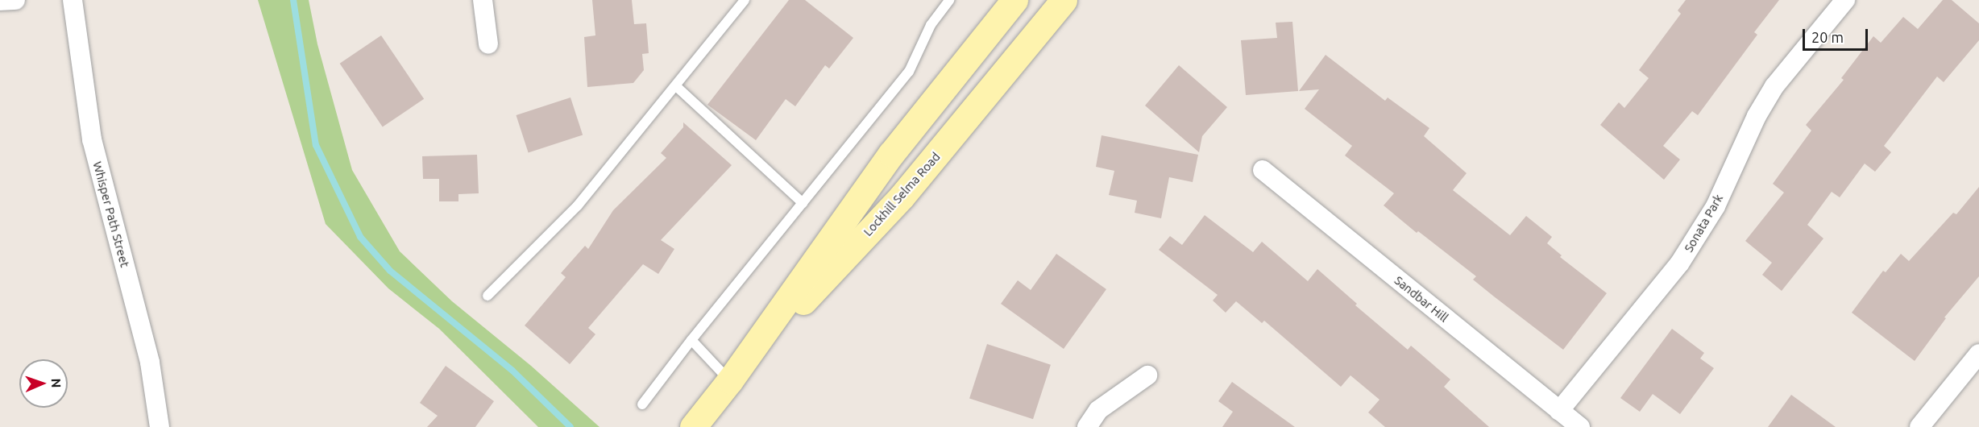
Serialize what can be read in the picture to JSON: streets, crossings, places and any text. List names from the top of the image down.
{
  "streets": {
    "main road": ["Lockhill Selma Road"],
    "street": ["Whisper Path Street", "Sonata Park", "Sandbar Hill"]
  },
  "crossings": [
    ["Sonata Park", "Sandbar Hill"]
  ],
  "scale_bar": "20 m",
  "north": "right"
}
